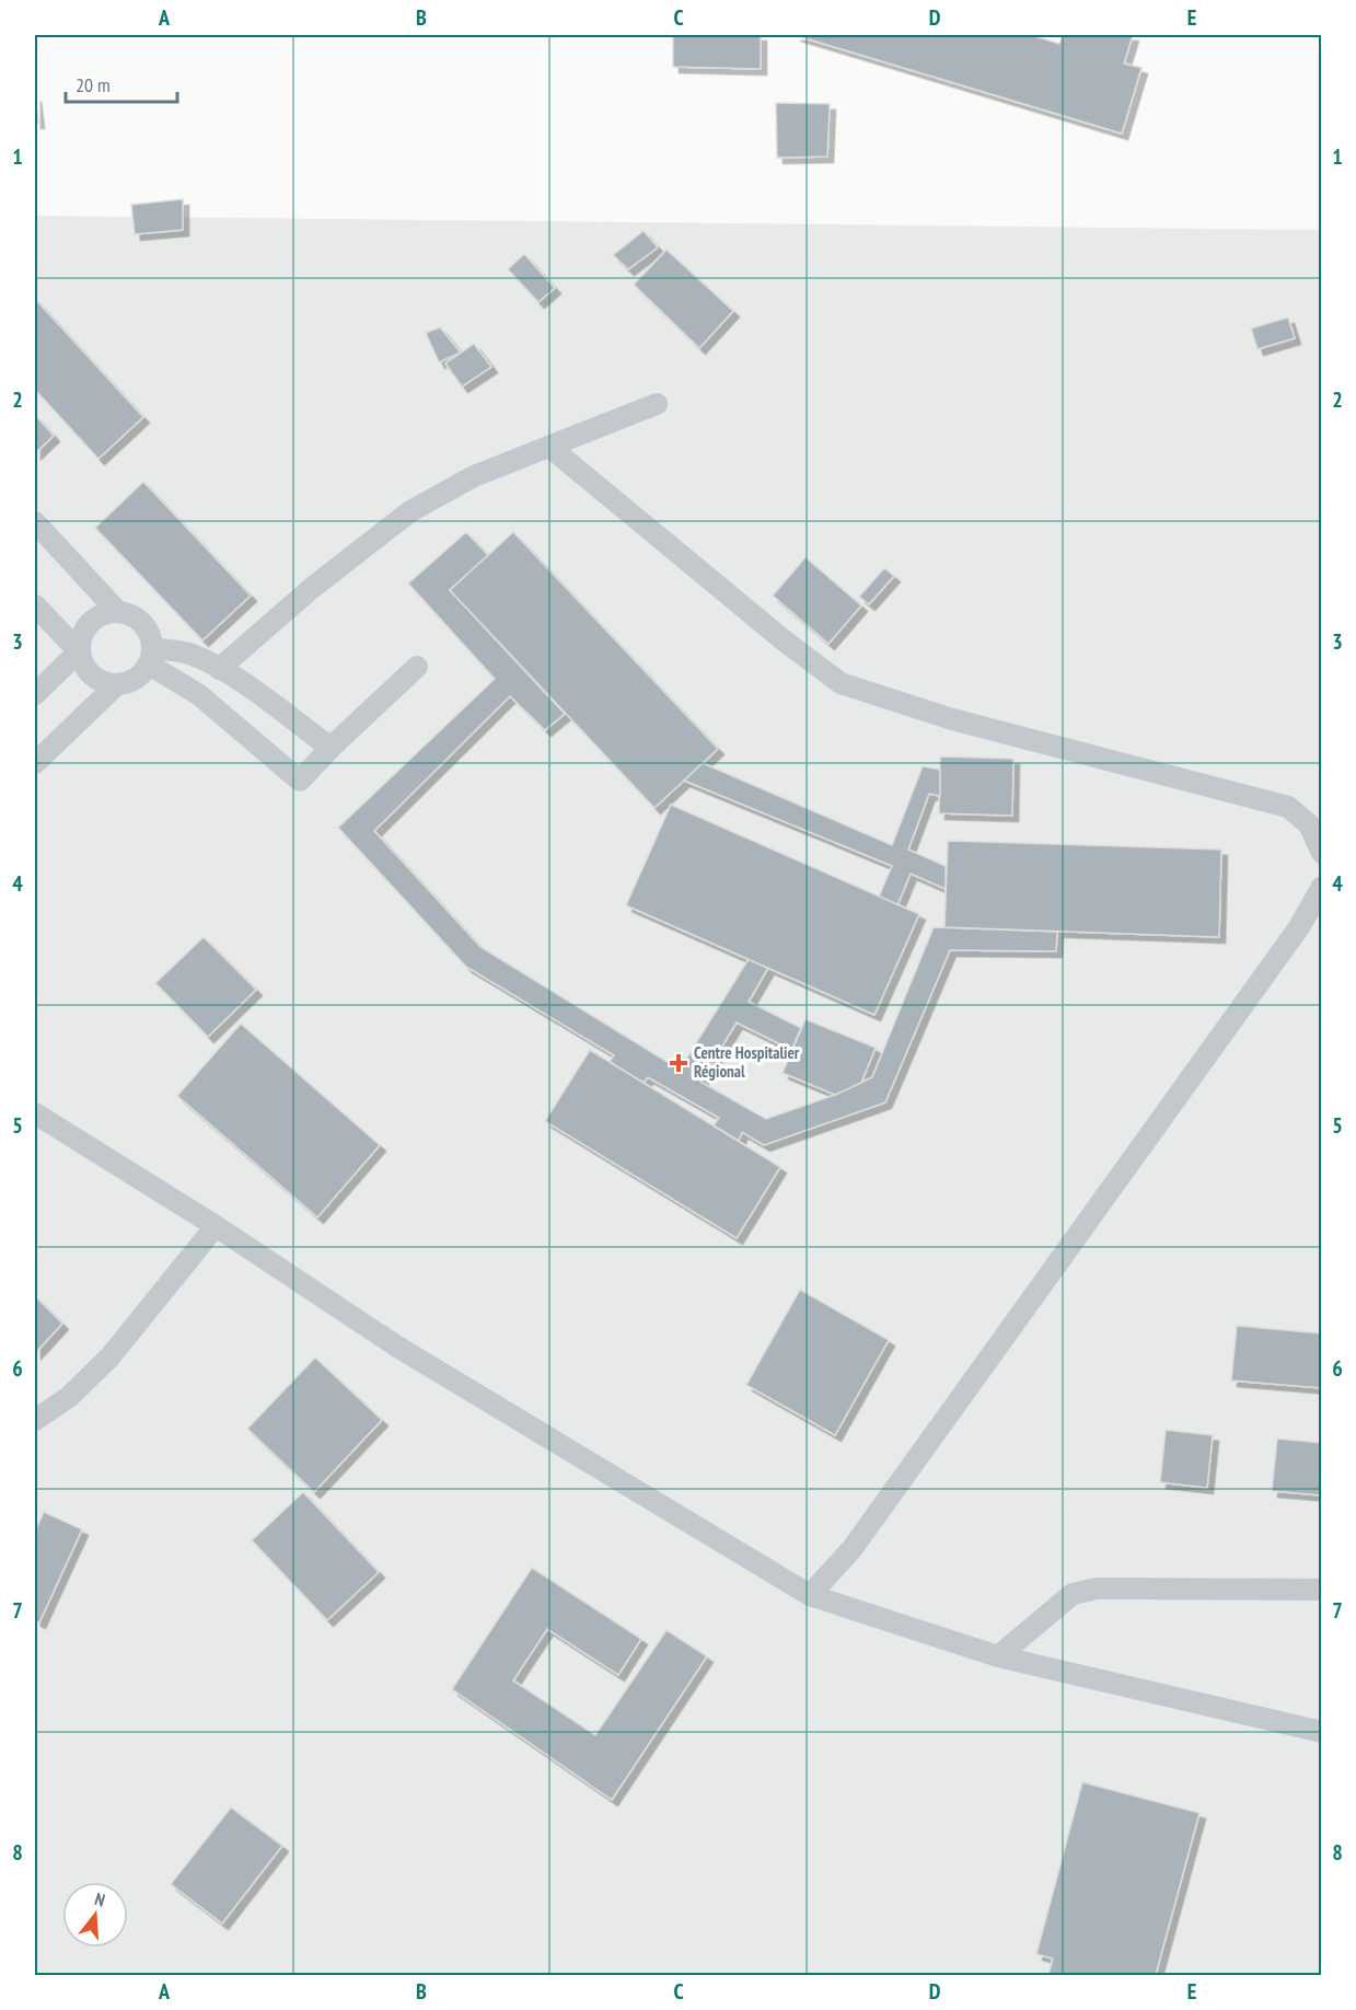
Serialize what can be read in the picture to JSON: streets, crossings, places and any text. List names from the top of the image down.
{
  "places": {
    "health": ["Centre Hospitalier Régional"]
  },
  "scale_bar": "20 m",
  "north": "top",
  "grid": {
    "columns": [
      "A",
      "B",
      "C",
      "D",
      "E"
    ],
    "rows": [
      "1",
      "2",
      "3",
      "4",
      "5",
      "6",
      "7",
      "8"
    ]
  }
}
